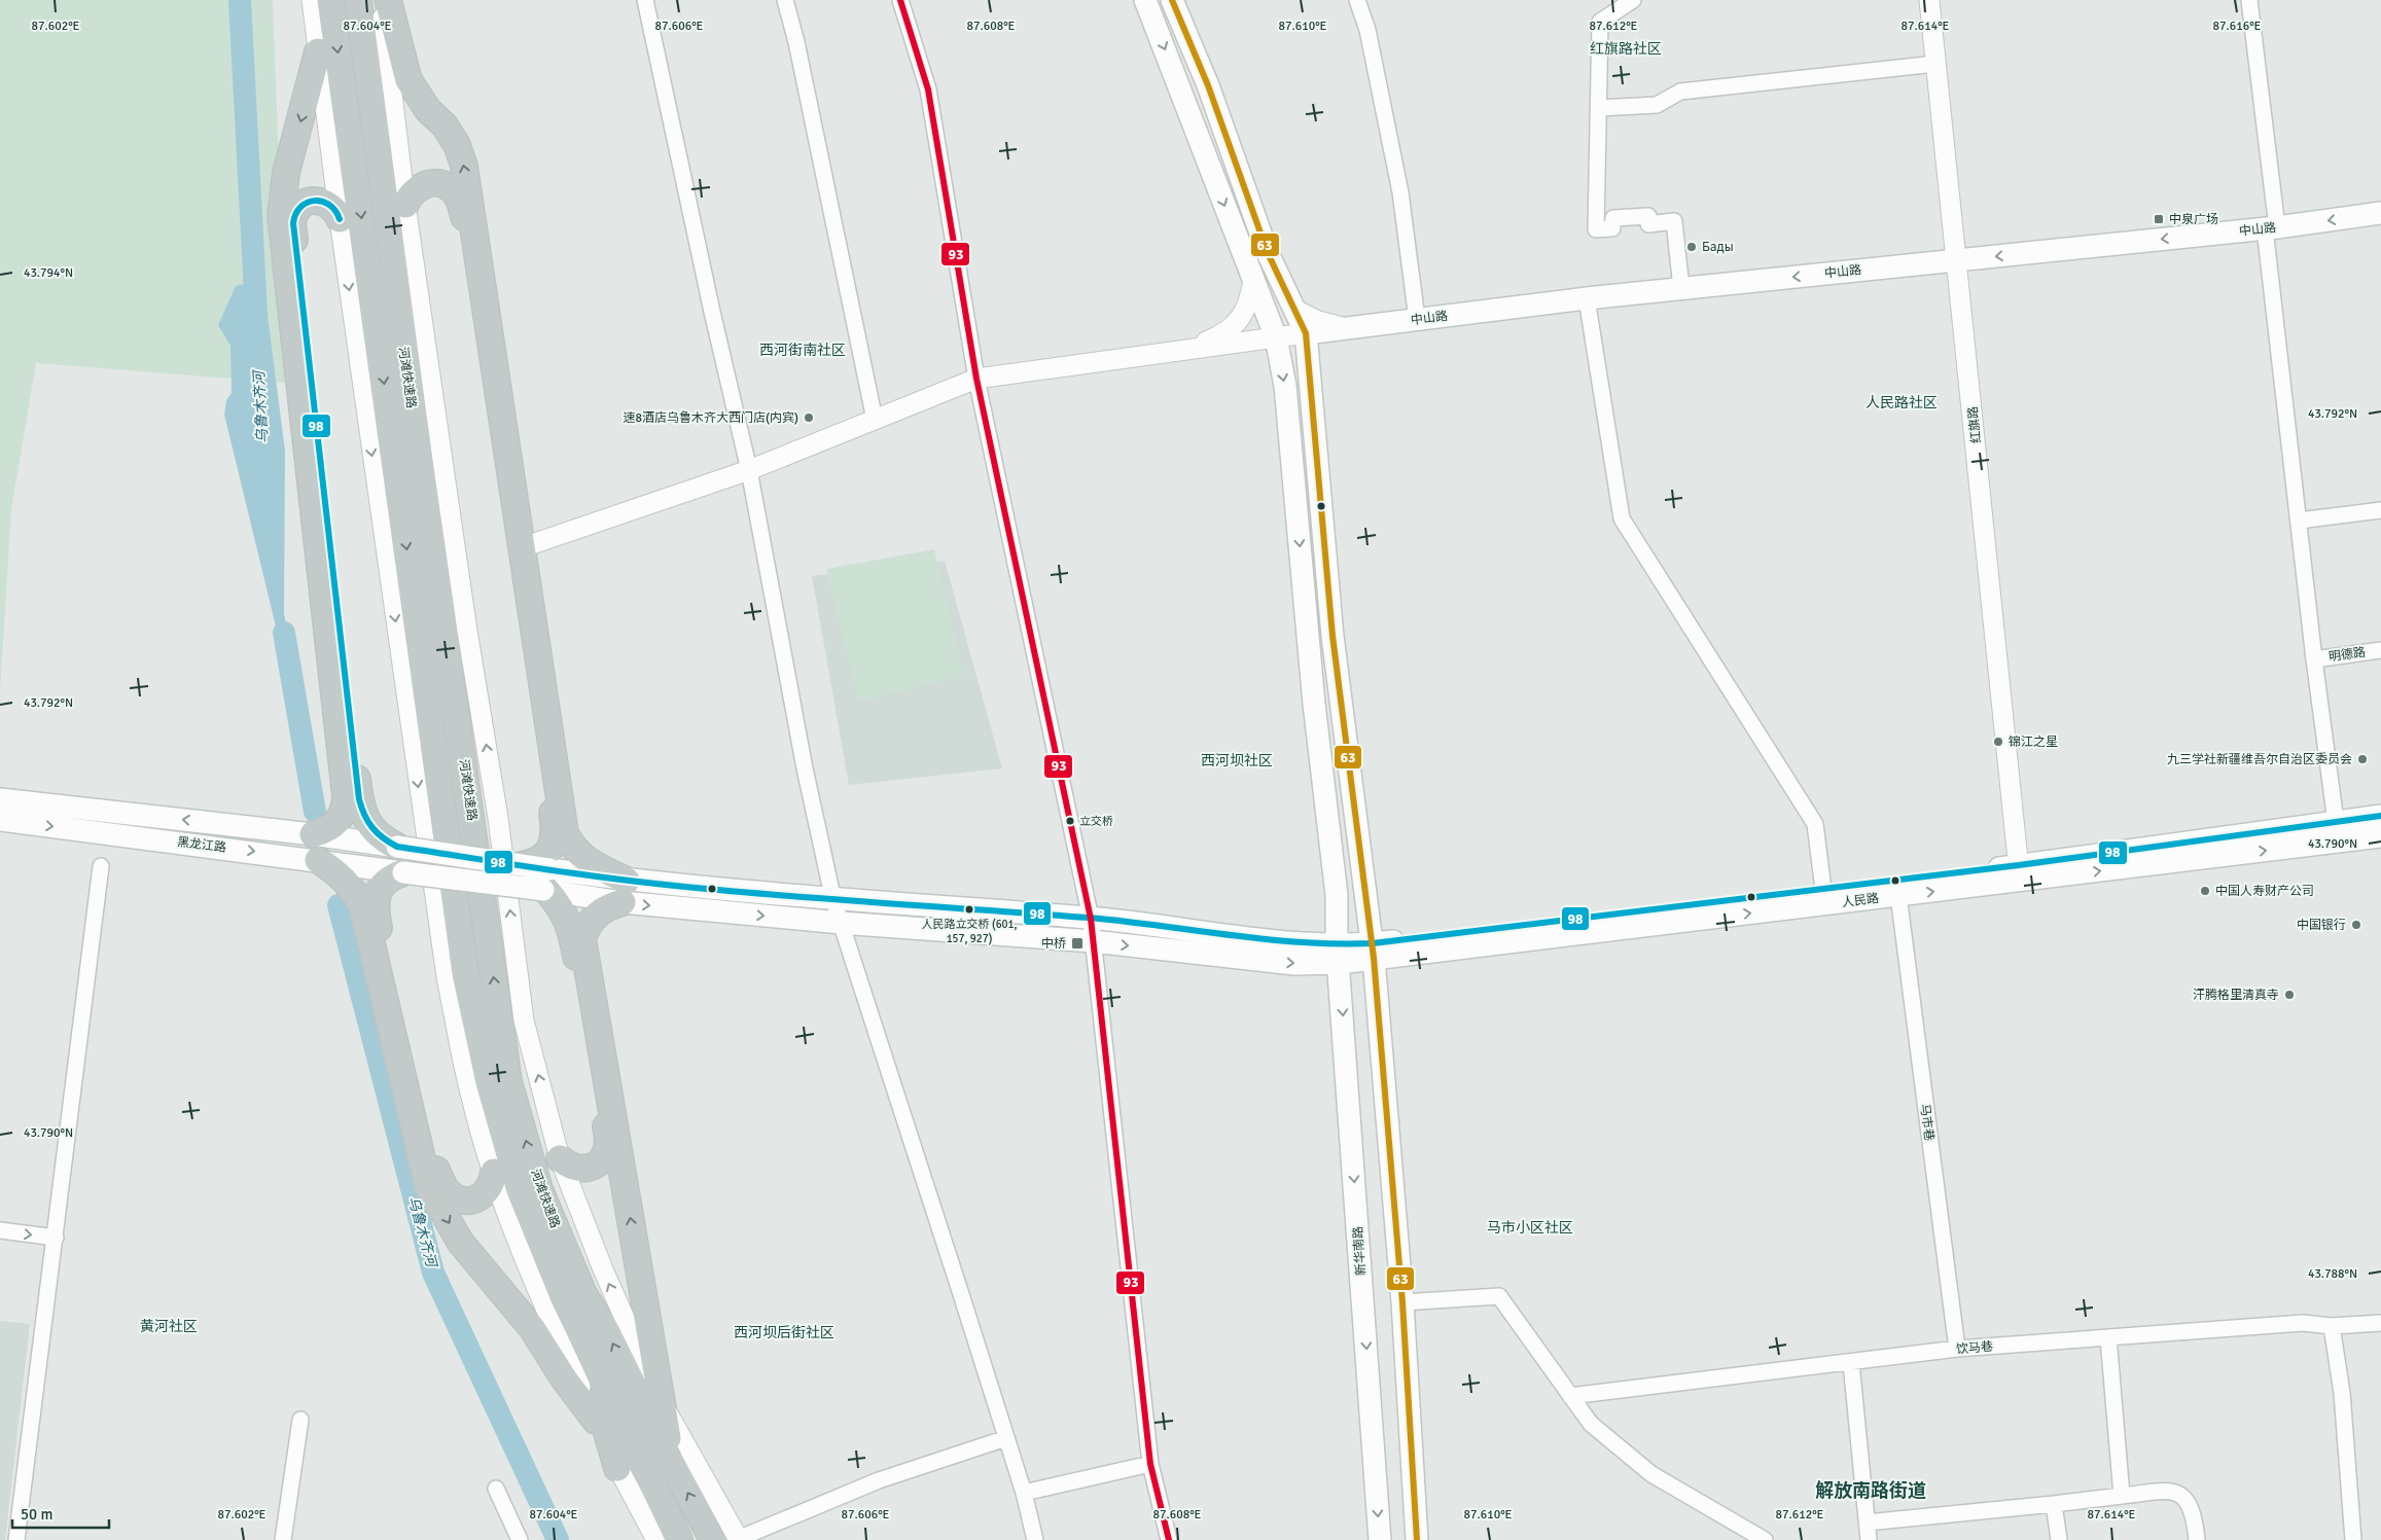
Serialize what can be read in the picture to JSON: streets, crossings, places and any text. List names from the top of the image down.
{
  "streets": {
    "highway": ["河滩快速路"],
    "main road": [
      "中山路",
      "黑龙江路",
      "人民路",
      "新华南路"
    ],
    "street": [
      "红旗路",
      "明德路",
      "马市巷",
      "饮马巷"
    ]
  },
  "crossings": [
    ["中山路", "红旗路"],
    ["红旗路", "人民路"],
    ["人民路", "马市巷"],
    ["人民路", "新华南路"],
    ["马市巷", "饮马巷"]
  ],
  "one_way": ["中山路"],
  "districts": [
    "红旗路社区",
    "西河街南社区",
    "人民路社区",
    "西河坝社区",
    "马市小区社区",
    "黄河社区",
    "西河坝后街社区",
    "解放南路街道"
  ],
  "water": ["乌鲁木齐河"],
  "places": {
    "transit": ["中泉广场", "中桥"],
    "other": [
      "Бады",
      "速8酒店乌鲁木齐大西门店(内宾)",
      "锦江之星",
      "九三学社新疆维吾尔自治区委员会",
      "立交桥",
      "中国人寿财产公司",
      "人民路立交桥 (601, 157, 927)",
      "中国银行",
      "汗腾格里清真寺"
    ]
  },
  "lines": ["transit line 63", "transit line 93", "transit line 98"],
  "scale_bar": "50 m",
  "coordinates": [
    "87.602°E",
    "87.604°E",
    "87.606°E",
    "87.608°E",
    "87.610°E",
    "87.612°E",
    "87.614°E",
    "87.616°E",
    "43.794°N",
    "43.792°N",
    "43.790°N",
    "43.788°N"
  ]
}
